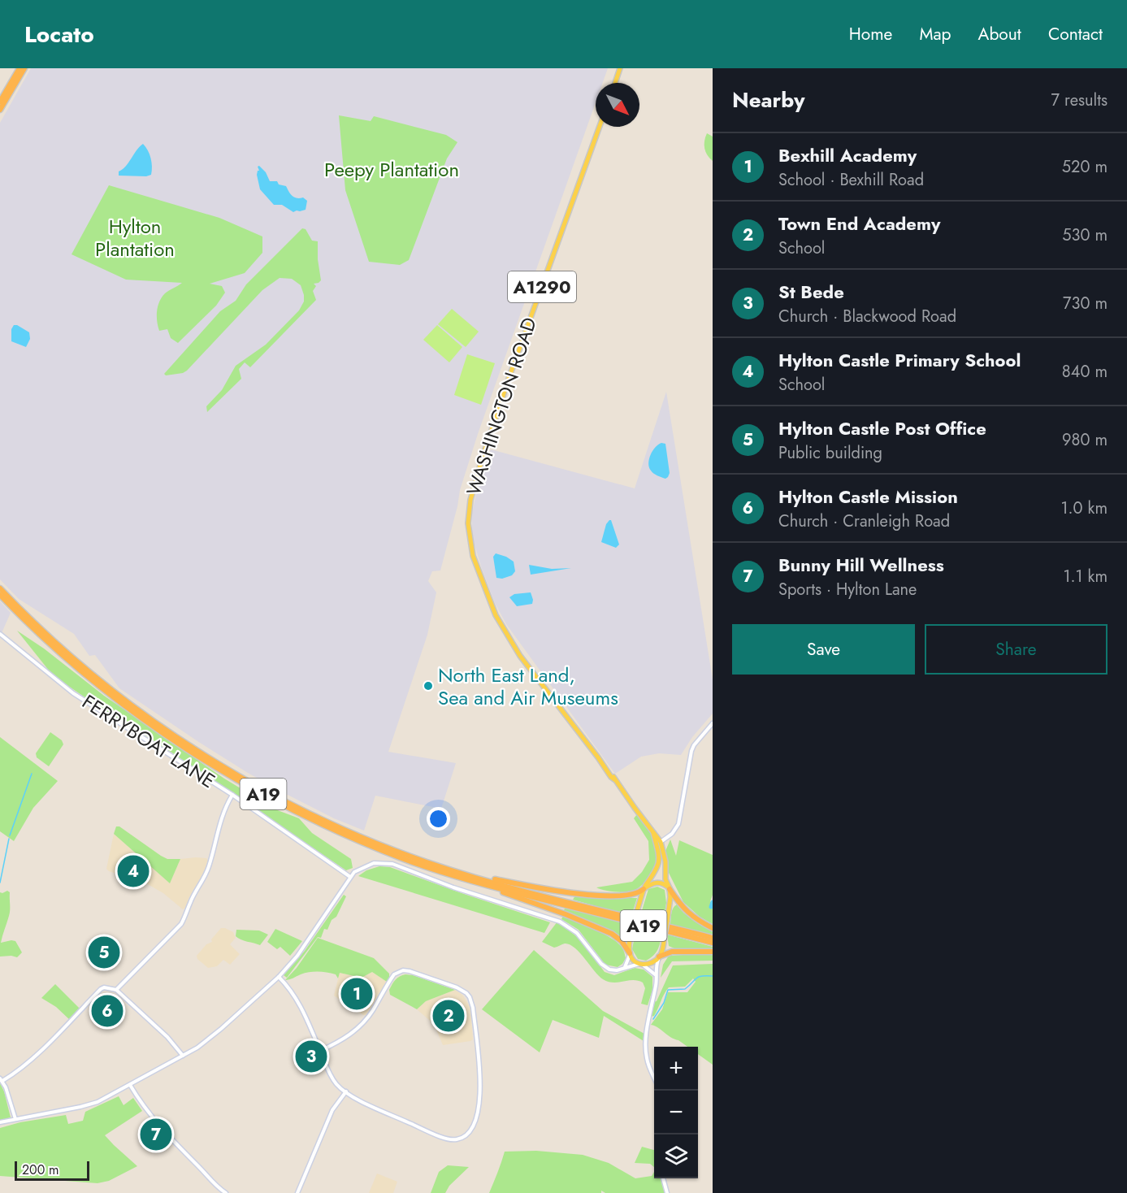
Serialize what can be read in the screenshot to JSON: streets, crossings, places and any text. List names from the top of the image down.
{
  "streets": {
    "highway": ["A19"],
    "main road": ["A1290", "WASHINGTON ROAD"],
    "street": ["FERRYBOAT LANE"]
  },
  "crossings": [
    ["A1290", "WASHINGTON ROAD"]
  ],
  "parks": ["Peepy Plantation", "Hylton Plantation"],
  "places": ["North East Land, Sea and Air Museums"],
  "scale_bar": "200 m",
  "north": "bottom right",
  "page": {
    "header": "Locato",
    "nav": [
      "Home",
      "Map",
      "About",
      "Contact"
    ],
    "heading": ["Nearby", "7 results"],
    "list": [
      {
        "mark": "1",
        "name": "Bexhill Academy",
        "note": "School · Bexhill Road",
        "value": "520 m"
      },
      {
        "mark": "2",
        "name": "Town End Academy",
        "note": "School",
        "value": "530 m"
      },
      {
        "mark": "3",
        "name": "St Bede",
        "note": "Church · Blackwood Road",
        "value": "730 m"
      },
      {
        "mark": "4",
        "name": "Hylton Castle Primary School",
        "note": "School",
        "value": "840 m"
      },
      {
        "mark": "5",
        "name": "Hylton Castle Post Office",
        "note": "Public building",
        "value": "980 m"
      },
      {
        "mark": "6",
        "name": "Hylton Castle Mission",
        "note": "Church · Cranleigh Road",
        "value": "1.0 km"
      },
      {
        "mark": "7",
        "name": "Bunny Hill Wellness",
        "note": "Sports · Hylton Lane",
        "value": "1.1 km"
      }
    ],
    "buttons": ["Save", "Share"],
    "pins": [
      "4",
      "5",
      "1",
      "6",
      "2",
      "3",
      "7"
    ],
    "map_buttons": ["+", "−"],
    "scale": "200 m"
  }
}
